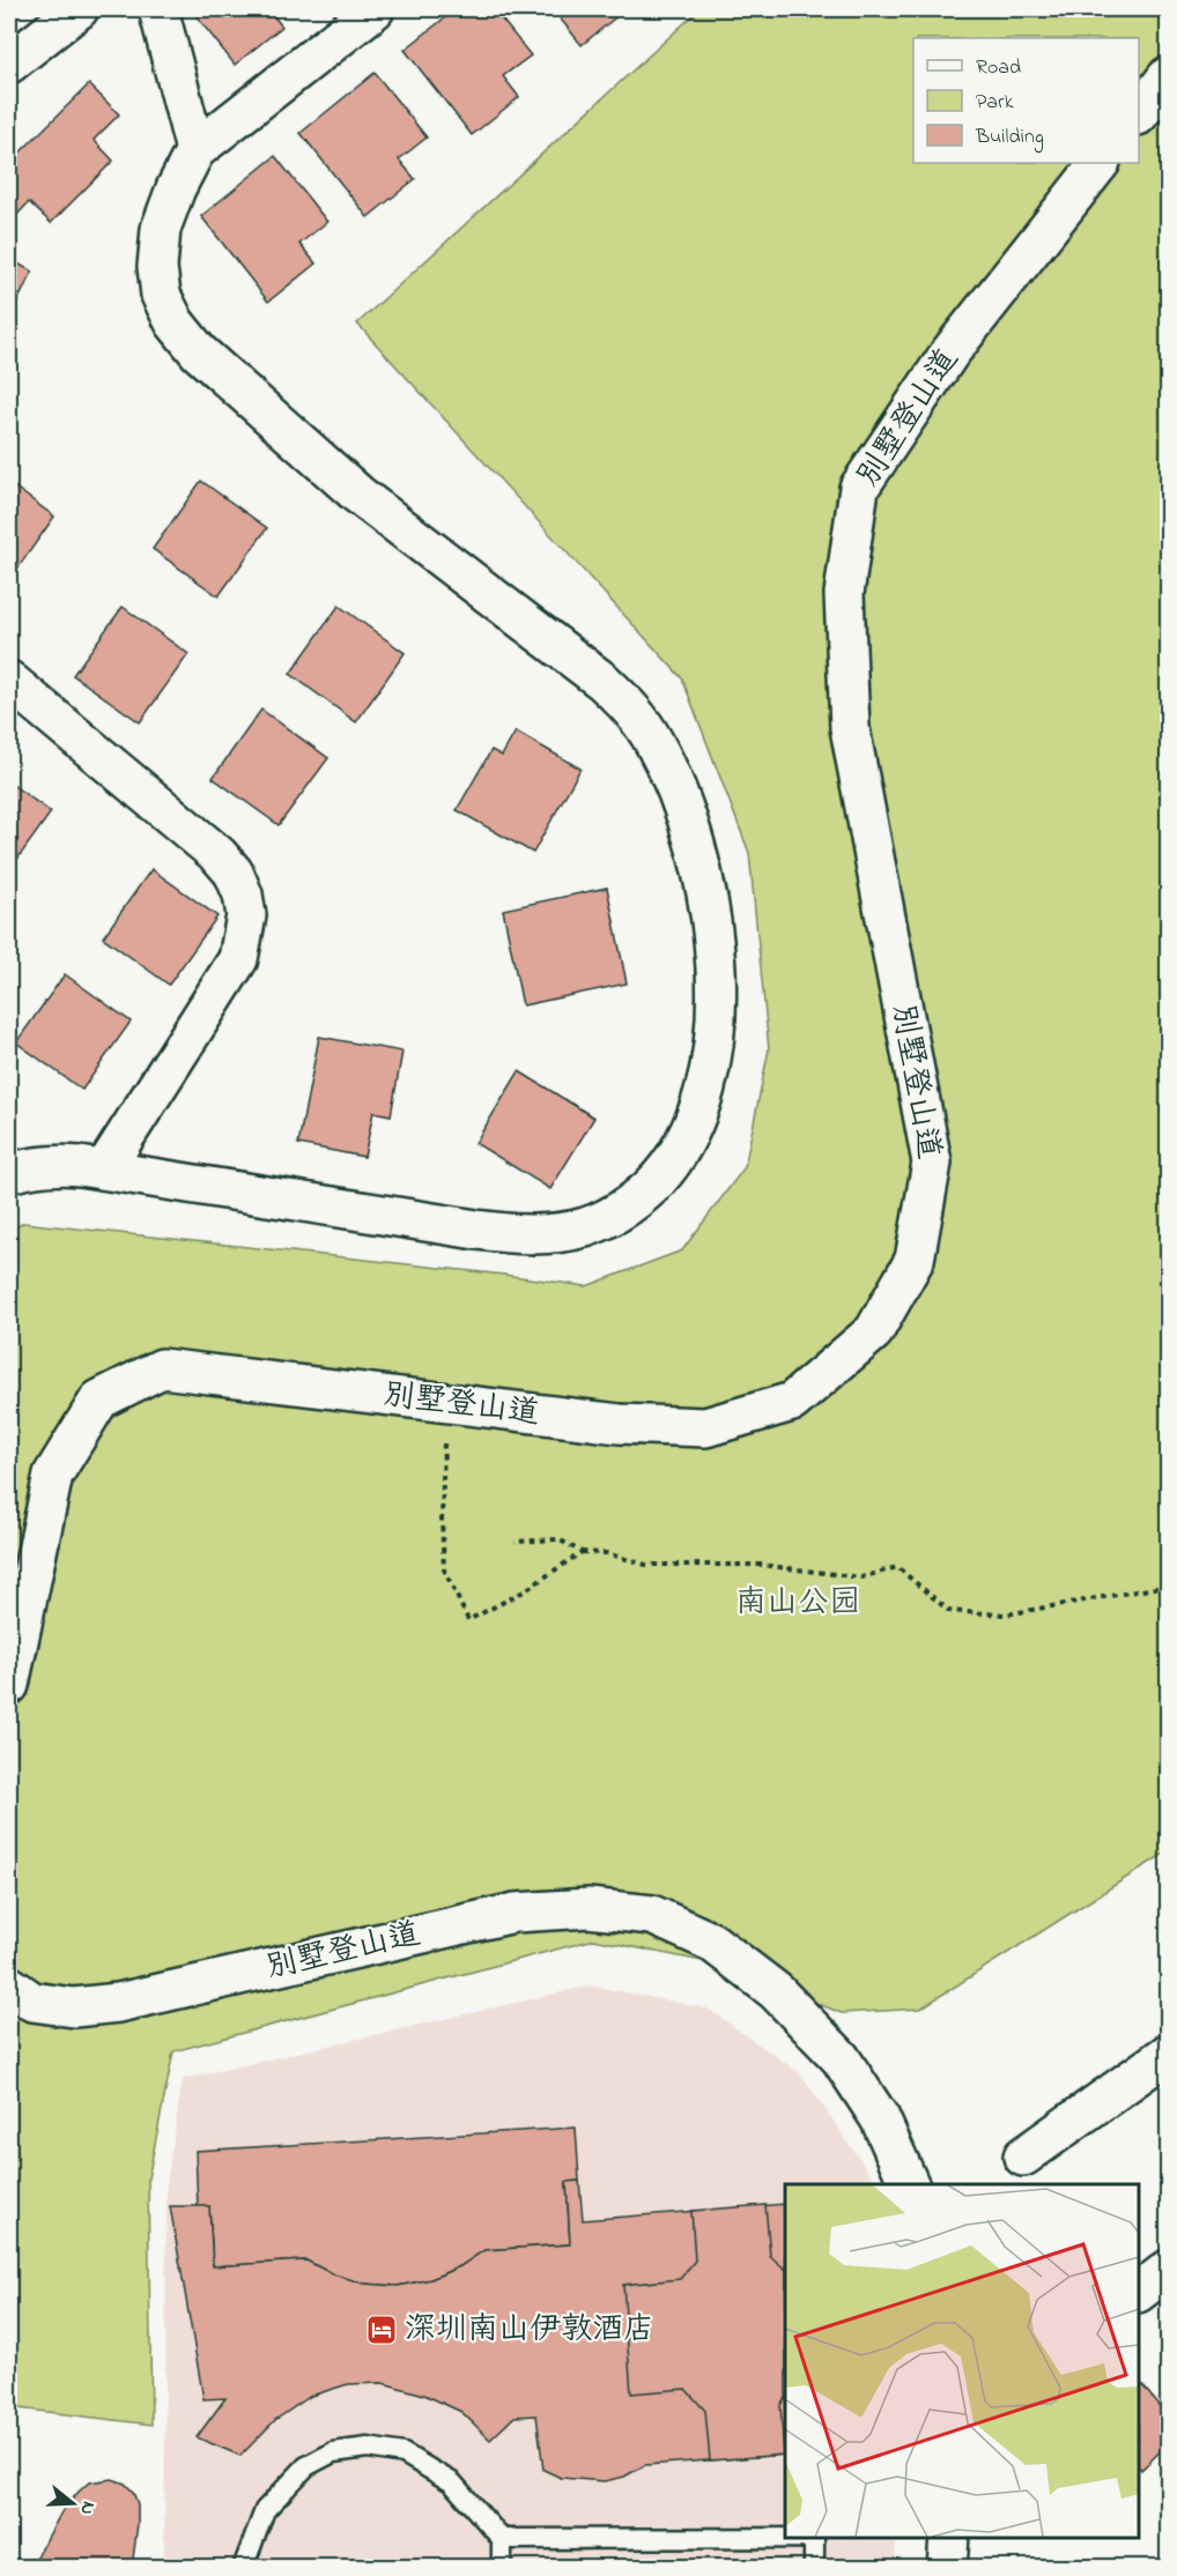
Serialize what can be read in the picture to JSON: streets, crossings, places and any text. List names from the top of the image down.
{
  "streets": {
    "street": ["别墅登山道"]
  },
  "parks": ["南山公园"],
  "places": {
    "hotel": ["深圳南山伊敦酒店"]
  },
  "legend": ["Road", "Park", "Building"],
  "north": "right"
}
